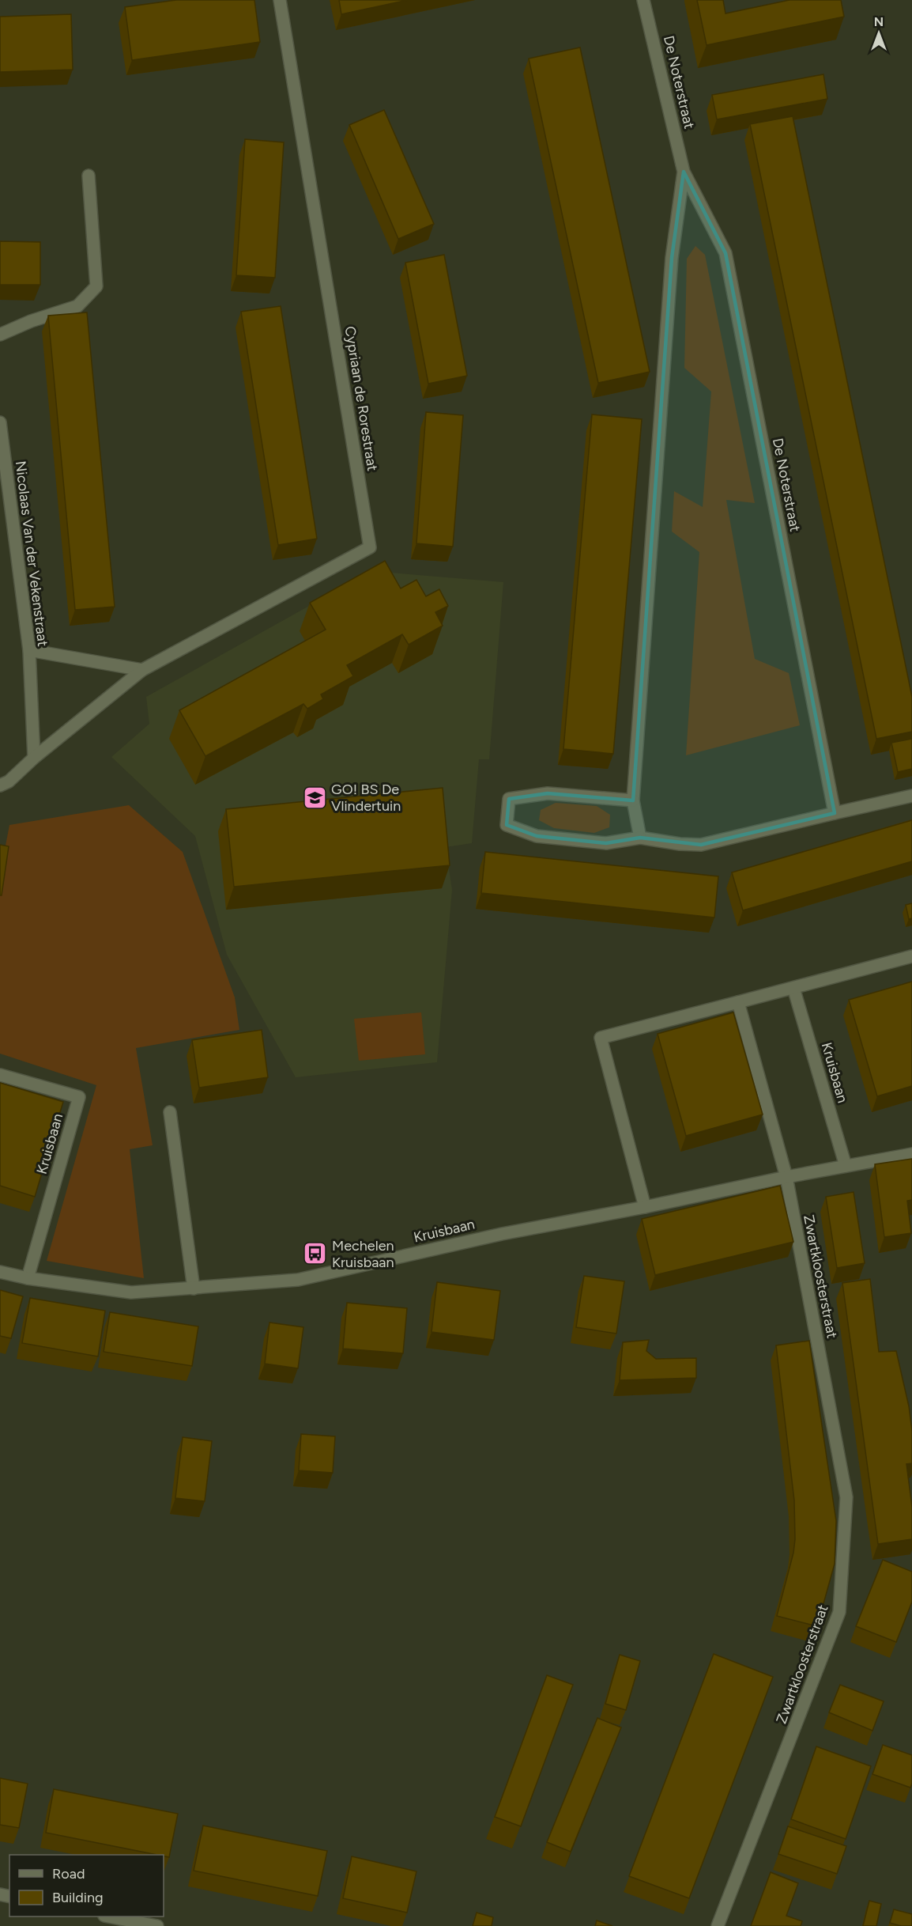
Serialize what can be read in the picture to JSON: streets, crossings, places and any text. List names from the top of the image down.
{
  "streets": {
    "street": [
      "De Noterstraat",
      "Cypriaan de Rorestraat",
      "Nicolaas Van der Vekenstraat",
      "Kruisbaan",
      "Zwartkloosterstraat"
    ]
  },
  "crossings": [
    ["Cypriaan de Rorestraat", "Nicolaas Van der Vekenstraat"],
    ["Kruisbaan", "Zwartkloosterstraat"]
  ],
  "places": {
    "school or university": ["GO! BS De Vlindertuin"],
    "bus stop": ["Mechelen Kruisbaan"]
  },
  "legend": ["Road", "Building"],
  "north": "top"
}
